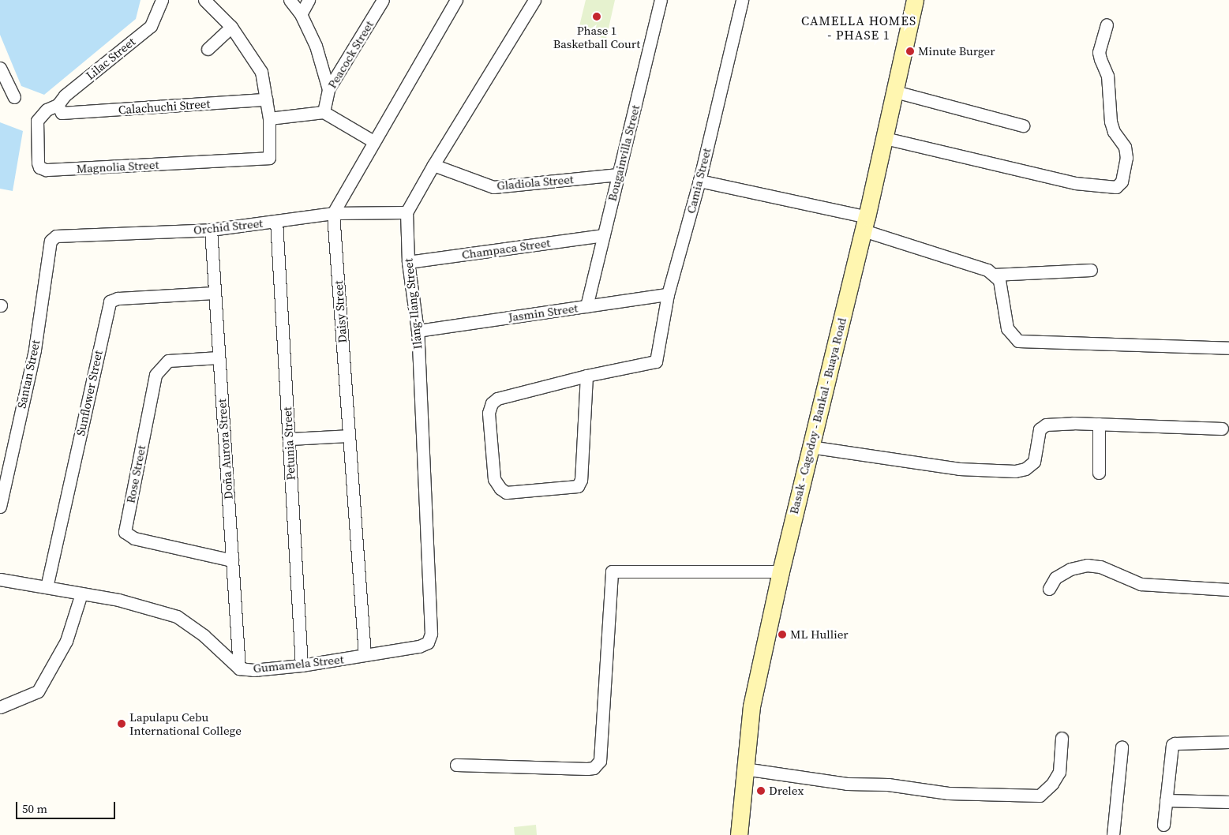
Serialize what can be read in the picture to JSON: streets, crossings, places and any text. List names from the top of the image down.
{
  "streets": {
    "street": [
      "Peacock Street",
      "Lilac Street",
      "Calachuchi Street",
      "Bougainvilla Street",
      "Magnolia Street",
      "Camia Street",
      "Gladiola Street",
      "Orchid Street",
      "Champaca Street",
      "Ilang-Ilang Street",
      "Daisy Street",
      "Jasmin Street",
      "Santan Street",
      "Sunflower Street",
      "Basak - Cagodoy - Bankal - Buaya Road",
      "Petunia Street",
      "Doña Aurora Street",
      "Rose Street",
      "Gumamela Street"
    ]
  },
  "crossings": [
    ["Lilac Street", "Calachuchi Street"],
    ["Lilac Street", "Magnolia Street"],
    ["Calachuchi Street", "Magnolia Street"],
    ["Bougainvilla Street", "Gladiola Street"],
    ["Bougainvilla Street", "Champaca Street"],
    ["Bougainvilla Street", "Jasmin Street"],
    ["Camia Street", "Jasmin Street"],
    ["Orchid Street", "Ilang-Ilang Street"],
    ["Orchid Street", "Daisy Street"],
    ["Orchid Street", "Santan Street"],
    ["Orchid Street", "Petunia Street"],
    ["Orchid Street", "Doña Aurora Street"],
    ["Champaca Street", "Ilang-Ilang Street"],
    ["Ilang-Ilang Street", "Jasmin Street"],
    ["Ilang-Ilang Street", "Gumamela Street"],
    ["Daisy Street", "Gumamela Street"],
    ["Sunflower Street", "Doña Aurora Street"],
    ["Sunflower Street", "Gumamela Street"],
    ["Petunia Street", "Gumamela Street"],
    ["Doña Aurora Street", "Rose Street"],
    ["Doña Aurora Street", "Gumamela Street"]
  ],
  "districts": ["CAMELLA HOMES - PHASE 1"],
  "places": [
    "Phase 1 Basketball Court",
    "Minute Burger",
    "ML Hullier",
    "Lapulapu Cebu International College",
    "Drelex"
  ],
  "scale_bar": "50 m"
}
